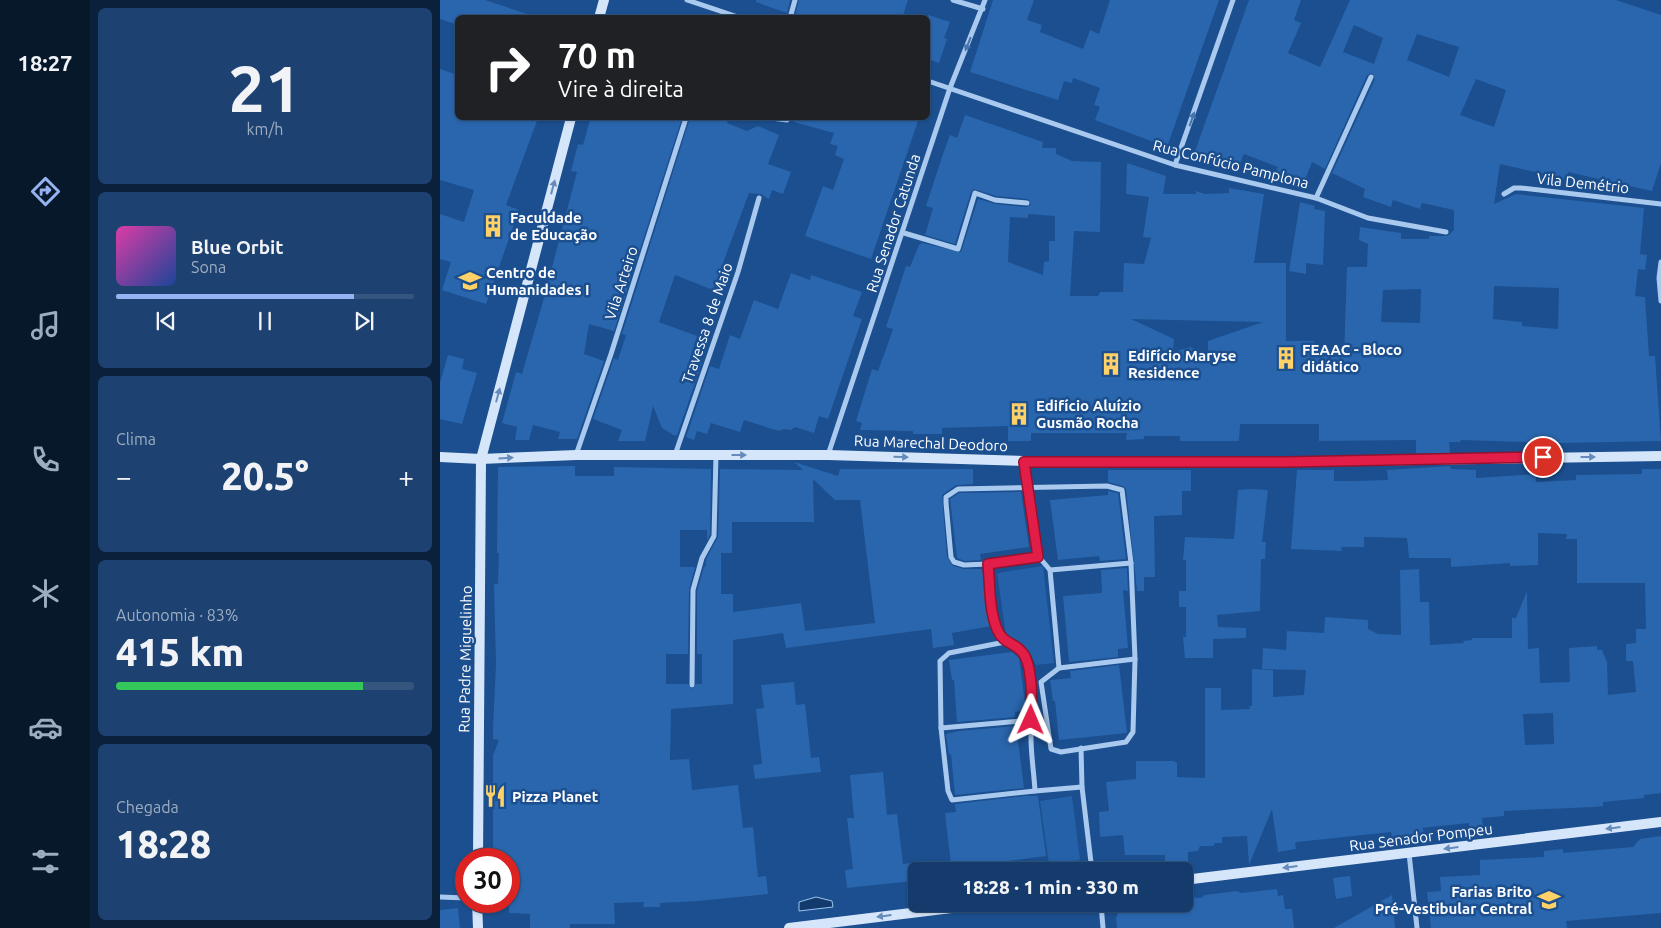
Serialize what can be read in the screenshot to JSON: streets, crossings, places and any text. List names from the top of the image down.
{
  "streets": {
    "street": [
      "Rua Confúcio Pamplona",
      "Vila Demétrio",
      "Rua Senador Catunda",
      "Vila Arteiro",
      "Travessa 8 de Maio",
      "Rua Marechal Deodoro",
      "Rua Padre Miguelinho",
      "Rua Senador Pompeu"
    ]
  },
  "crossings": [
    ["Rua Confúcio Pamplona", "Rua Senador Catunda"],
    ["Rua Senador Catunda", "Rua Marechal Deodoro"],
    ["Vila Arteiro", "Rua Marechal Deodoro"],
    ["Travessa 8 de Maio", "Rua Marechal Deodoro"],
    ["Rua Marechal Deodoro", "Rua Padre Miguelinho"]
  ],
  "one_way": ["Rua Marechal Deodoro", "Rua Padre Miguelinho", "Rua Senador Pompeu"],
  "places": {
    "building": [
      "Faculdade de Educação",
      "FEAAC - Bloco didático",
      "Edifício Maryse Residence",
      "Edifício Aluízio Gusmão Rocha"
    ],
    "school or university": ["Centro de Humanidades I", "Farias Brito Pré-Vestibular Central"],
    "restaurant": ["Pizza Planet"]
  },
  "page": {
    "tabs": "18:27",
    "tile": [
      ["21", "km/h"],
      "Clima",
      ["Autonomia · 83%", "415 km"],
      ["Chegada", "18:28"]
    ],
    "turn": ["70 m", "Vire à direita"],
    "song": ["Blue Orbit", "Sona"],
    "heat": ["−", "20.5°", "+"],
    "limit": "30",
    "trip": "18:28 · 1 min · 330 m"
  }
}
